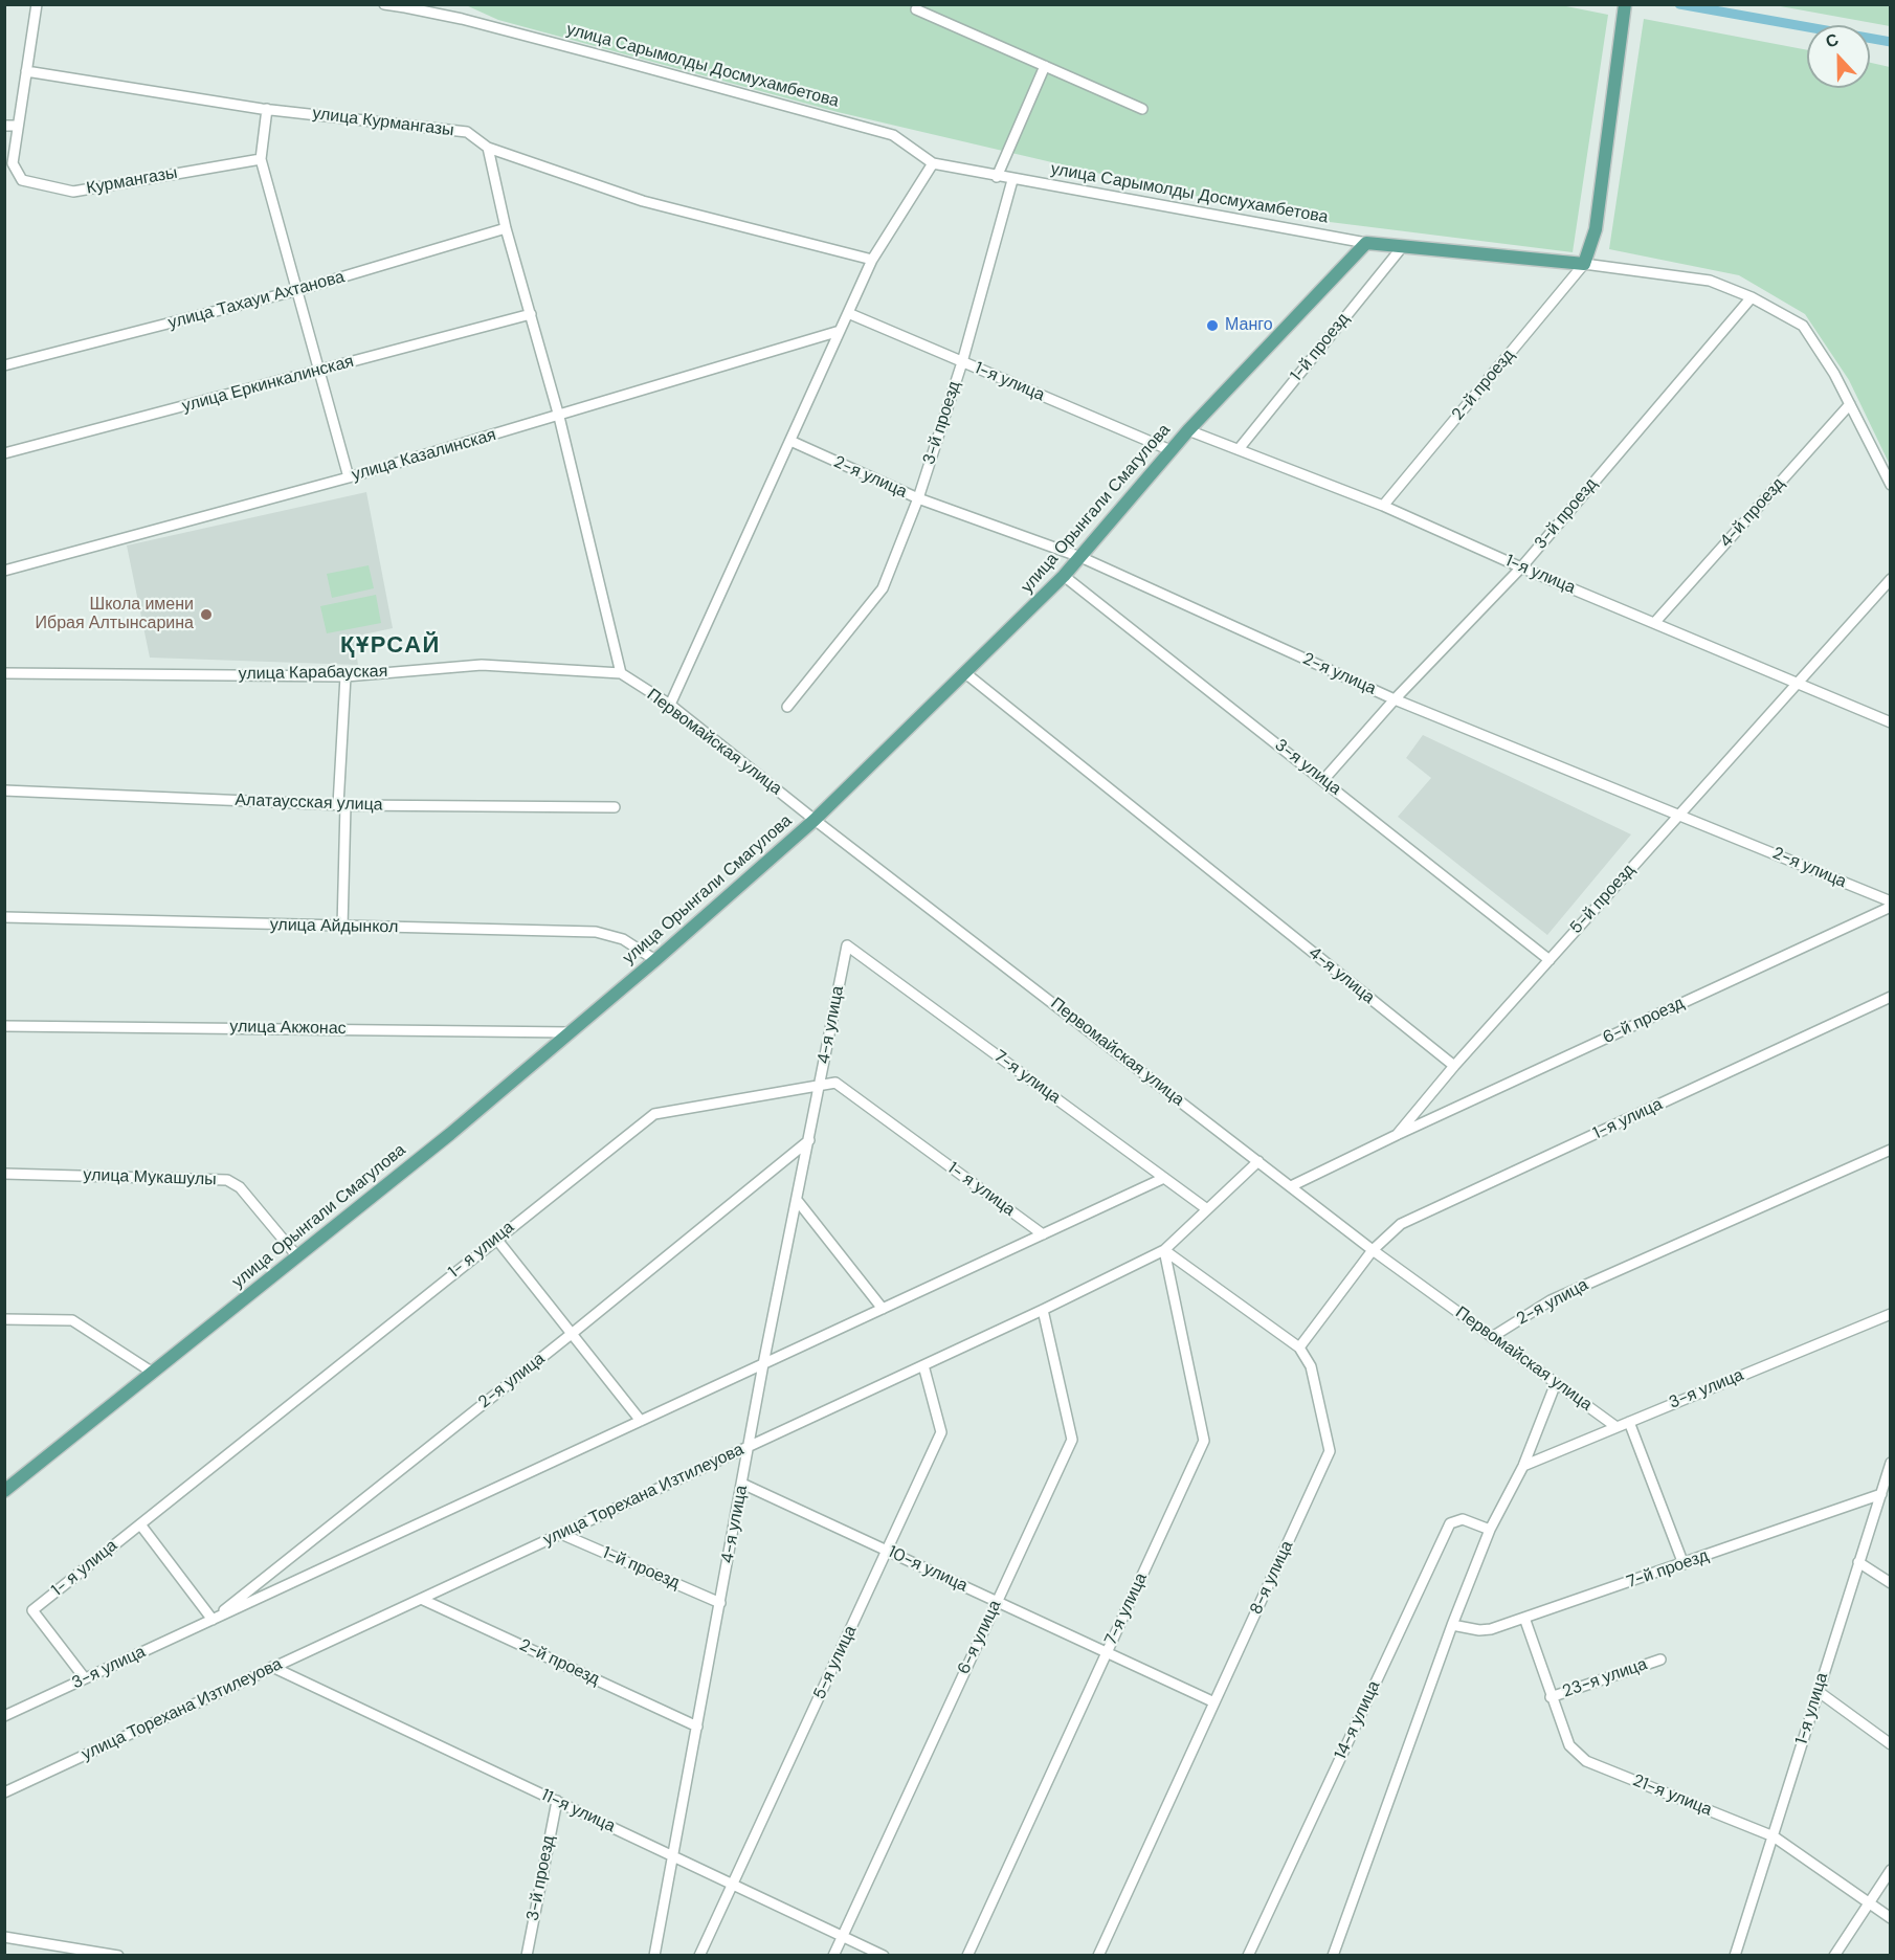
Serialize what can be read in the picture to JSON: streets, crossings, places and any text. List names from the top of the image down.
{
  "streets": {
    "main road": ["улица Сарымолды Досмухамбетова", "улица Орынгали Смагулова"],
    "street": [
      "улица Курмангазы",
      "Курмангазы",
      "улица Тахауи Ахтанова",
      "1-й проезд",
      "1-я улица",
      "улица Еркинкалинская",
      "2-й проезд",
      "3-й проезд",
      "улица Казалинская",
      "2-я улица",
      "4-й проезд",
      "улица Карабауская",
      "Первомайская улица",
      "3-я улица",
      "Алатаусская улица",
      "5-й проезд",
      "улица Айдынкол",
      "4-я улица",
      "6-й проезд",
      "улица Акжонас",
      "7-я улица",
      "улица Мукашулы",
      "1- я улица",
      "улица Торехана Изтилеуова",
      "10-я улица",
      "7-й проезд",
      "8-я улица",
      "6-я улица",
      "5-я улица",
      "23-я улица",
      "14-я улица",
      "21-я улица",
      "11-я улица"
    ]
  },
  "crossings": [
    ["улица Сарымолды Досмухамбетова", "1-й проезд"],
    ["улица Сарымолды Досмухамбетова", "2-й проезд"],
    ["улица Сарымолды Досмухамбетова", "3-й проезд"],
    ["улица Сарымолды Досмухамбетова", "улица Орынгали Смагулова"],
    ["улица Сарымолды Досмухамбетова", "4-й проезд"],
    ["1-й проезд", "1-я улица"],
    ["1-й проезд", "4-я улица"],
    ["1-й проезд", "улица Торехана Изтилеуова"],
    ["1-я улица", "2-й проезд"],
    ["1-я улица", "3-й проезд"],
    ["1-я улица", "улица Орынгали Смагулова"],
    ["1-я улица", "4-й проезд"],
    ["1-я улица", "Первомайская улица"],
    ["1-я улица", "5-й проезд"],
    ["1-я улица", "7-й проезд"],
    ["1-я улица", "8-я улица"],
    ["1-я улица", "21-я улица"],
    ["2-й проезд", "4-я улица"],
    ["2-й проезд", "улица Торехана Изтилеуова"],
    ["3-й проезд", "2-я улица"],
    ["3-й проезд", "3-я улица"],
    ["3-й проезд", "11-я улица"],
    ["2-я улица", "улица Орынгали Смагулова"],
    ["2-я улица", "Первомайская улица"],
    ["2-я улица", "3-я улица"],
    ["2-я улица", "5-й проезд"],
    ["2-я улица", "4-я улица"],
    ["улица Орынгали Смагулова", "Первомайская улица"],
    ["улица Орынгали Смагулова", "3-я улица"],
    ["улица Орынгали Смагулова", "улица Айдынкол"],
    ["улица Орынгали Смагулова", "4-я улица"],
    ["улица Орынгали Смагулова", "улица Акжонас"],
    ["улица Орынгали Смагулова", "улица Мукашулы"],
    ["улица Карабауская", "Первомайская улица"],
    ["Первомайская улица", "3-я улица"],
    ["Первомайская улица", "5-й проезд"],
    ["Первомайская улица", "улица Торехана Изтилеуова"],
    ["3-я улица", "5-й проезд"],
    ["3-я улица", "1- я улица"],
    ["5-й проезд", "4-я улица"],
    ["5-й проезд", "6-й проезд"],
    ["4-я улица", "7-я улица"],
    ["4-я улица", "1- я улица"],
    ["4-я улица", "улица Торехана Изтилеуова"],
    ["4-я улица", "10-я улица"],
    ["4-я улица", "11-я улица"],
    ["7-я улица", "улица Торехана Изтилеуова"],
    ["7-я улица", "10-я улица"],
    ["7-я улица", "8-я улица"],
    ["улица Торехана Изтилеуова", "8-я улица"],
    ["улица Торехана Изтилеуова", "6-я улица"],
    ["улица Торехана Изтилеуова", "5-я улица"],
    ["улица Торехана Изтилеуова", "11-я улица"],
    ["10-я улица", "8-я улица"],
    ["10-я улица", "6-я улица"],
    ["10-я улица", "5-я улица"],
    ["7-й проезд", "21-я улица"],
    ["6-я улица", "11-я улица"],
    ["5-я улица", "11-я улица"],
    ["23-я улица", "21-я улица"]
  ],
  "districts": ["ҚҰРСАЙ"],
  "places": ["Манго", "Школа имени Ибрая Алтынсарина"],
  "north": "top"
}
